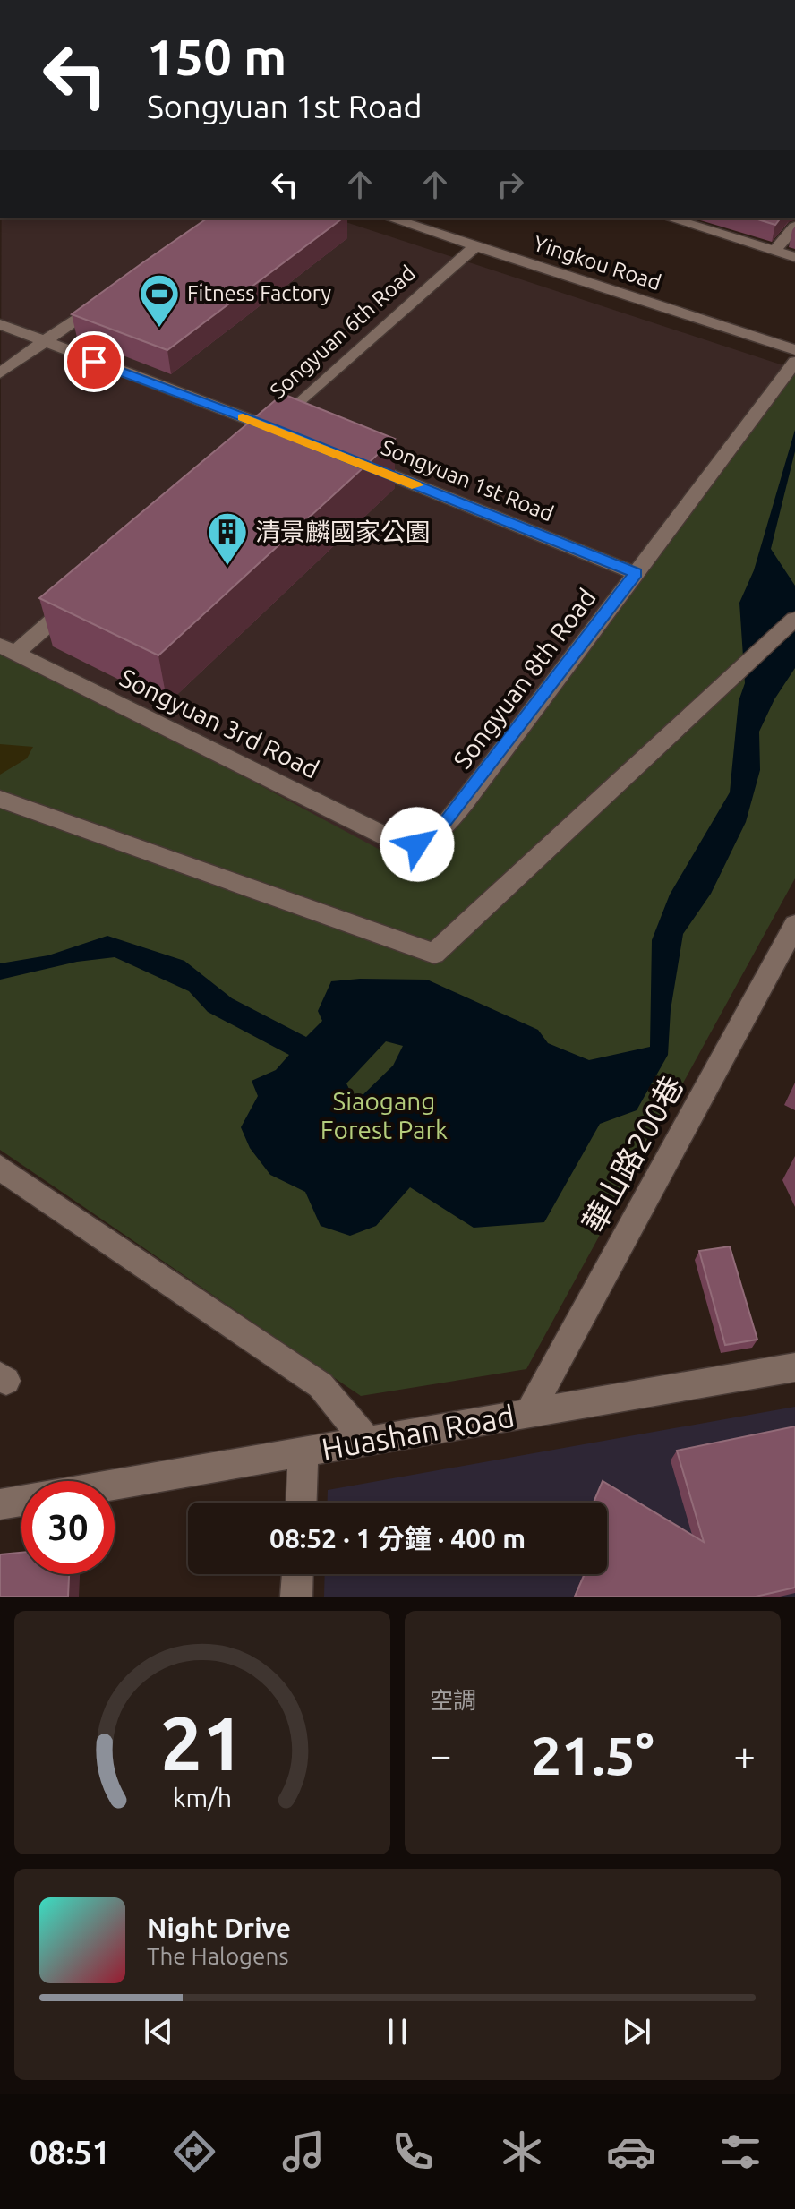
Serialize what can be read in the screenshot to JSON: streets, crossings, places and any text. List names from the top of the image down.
{
  "streets": {
    "street": [
      "Yingkou Road",
      "Songyuan 6th Road",
      "Songyuan 1st Road",
      "Songyuan 8th Road",
      "Songyuan 3rd Road",
      "華山路200巷",
      "Huashan Road"
    ]
  },
  "crossings": [
    ["Yingkou Road", "Songyuan 6th Road"],
    ["Songyuan 1st Road", "Songyuan 8th Road"],
    ["Songyuan 8th Road", "Songyuan 3rd Road"],
    ["華山路200巷", "Huashan Road"]
  ],
  "parks": ["Siaogang Forest Park"],
  "places": {
    "sports": ["Fitness Factory"],
    "building": ["清景麟國家公園"]
  },
  "page": {
    "turn": ["150 m", "Songyuan 1st Road"],
    "limit": "30",
    "trip": "08:52 · 1 分鐘 · 400 m",
    "tile": "空調",
    "heat": ["−", "21.5°", "+"],
    "song": ["Night Drive", "The Halogens"],
    "tabs": "08:51",
    "gauge": ["21", "km/h"]
  }
}
